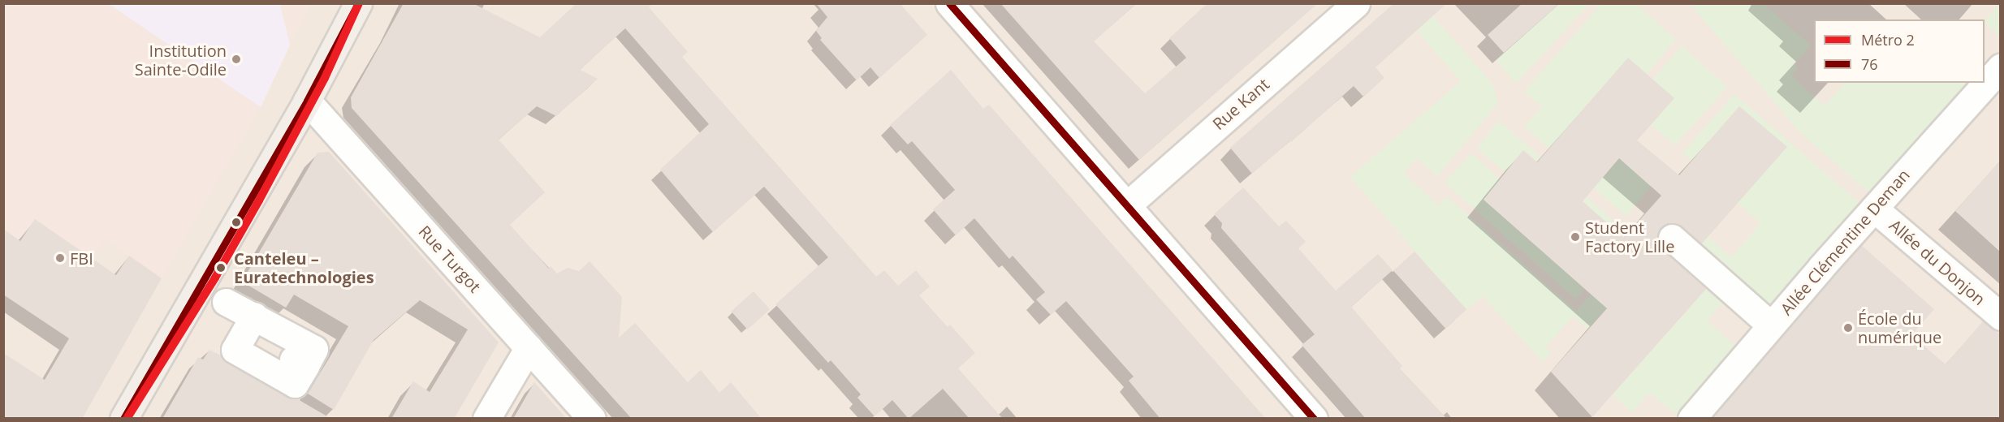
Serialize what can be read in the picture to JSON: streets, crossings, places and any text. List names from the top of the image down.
{
  "streets": {
    "street": [
      "Rue Kant",
      "Allée Clémentine Deman",
      "Rue Turgot",
      "Allée du Donjon"
    ]
  },
  "crossings": [
    ["Allée Clémentine Deman", "Allée du Donjon"]
  ],
  "places": [
    "Institution Sainte-Odile",
    "Student Factory Lille",
    "FBI",
    "Canteleu – Euratechnologies",
    "École du numérique"
  ],
  "lines": ["metro line 2", "transit line 76"],
  "legend": ["Métro 2", "76"]
}
